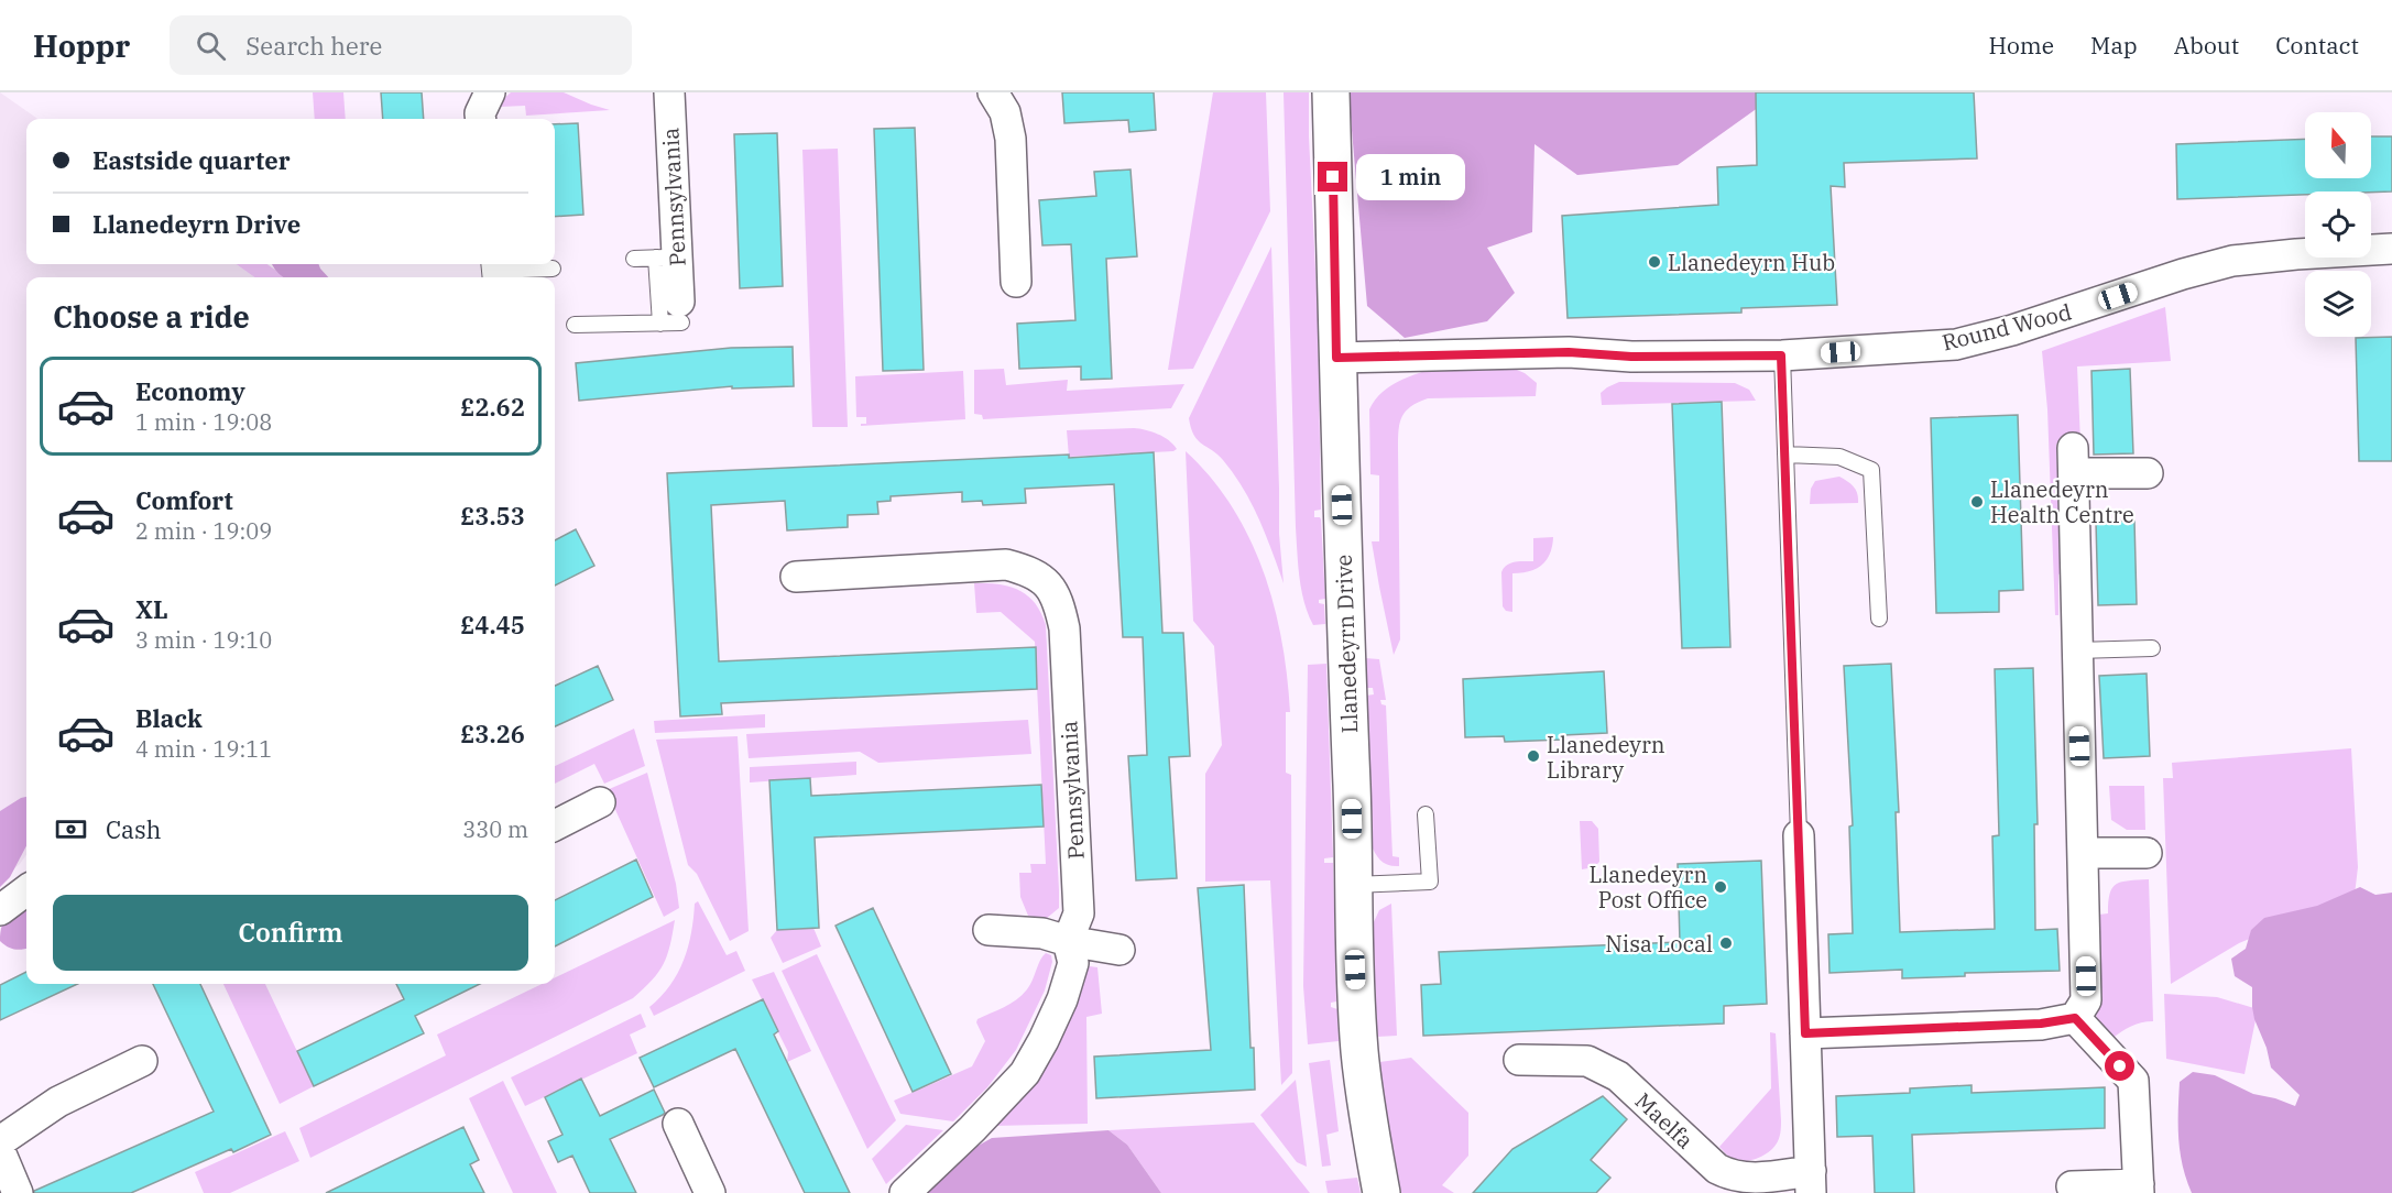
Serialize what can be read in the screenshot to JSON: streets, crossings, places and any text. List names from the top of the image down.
{
  "streets": {
    "street": [
      "Pennsylvania",
      "Round Wood",
      "Llanedeyrn Drive",
      "Maelfa"
    ]
  },
  "crossings": [
    ["Round Wood", "Llanedeyrn Drive"]
  ],
  "places": [
    "Llanedeyrn Hub",
    "Llanedeyrn Health Centre",
    "Llanedeyrn Library",
    "Llanedeyrn Post Office",
    "Nisa Local"
  ],
  "north": "top",
  "page": {
    "header": "Hoppr",
    "search": "Search here",
    "nav": [
      "Home",
      "Map",
      "About",
      "Contact"
    ],
    "banner": ["Eastside quarter", "Llanedeyrn Drive"],
    "bubble": "1 min",
    "heading": "Choose a ride",
    "list": [
      {
        "name": "Economy",
        "note": "1 min · 19:08",
        "value": "£2.62"
      },
      {
        "name": "Comfort",
        "note": "2 min · 19:09",
        "value": "£3.53"
      },
      {
        "name": "XL",
        "note": "3 min · 19:10",
        "value": "£4.45"
      },
      {
        "name": "Black",
        "note": "4 min · 19:11",
        "value": "£3.26"
      }
    ],
    "pay": ["Cash", "330 m"],
    "buttons": "Confirm"
  }
}
